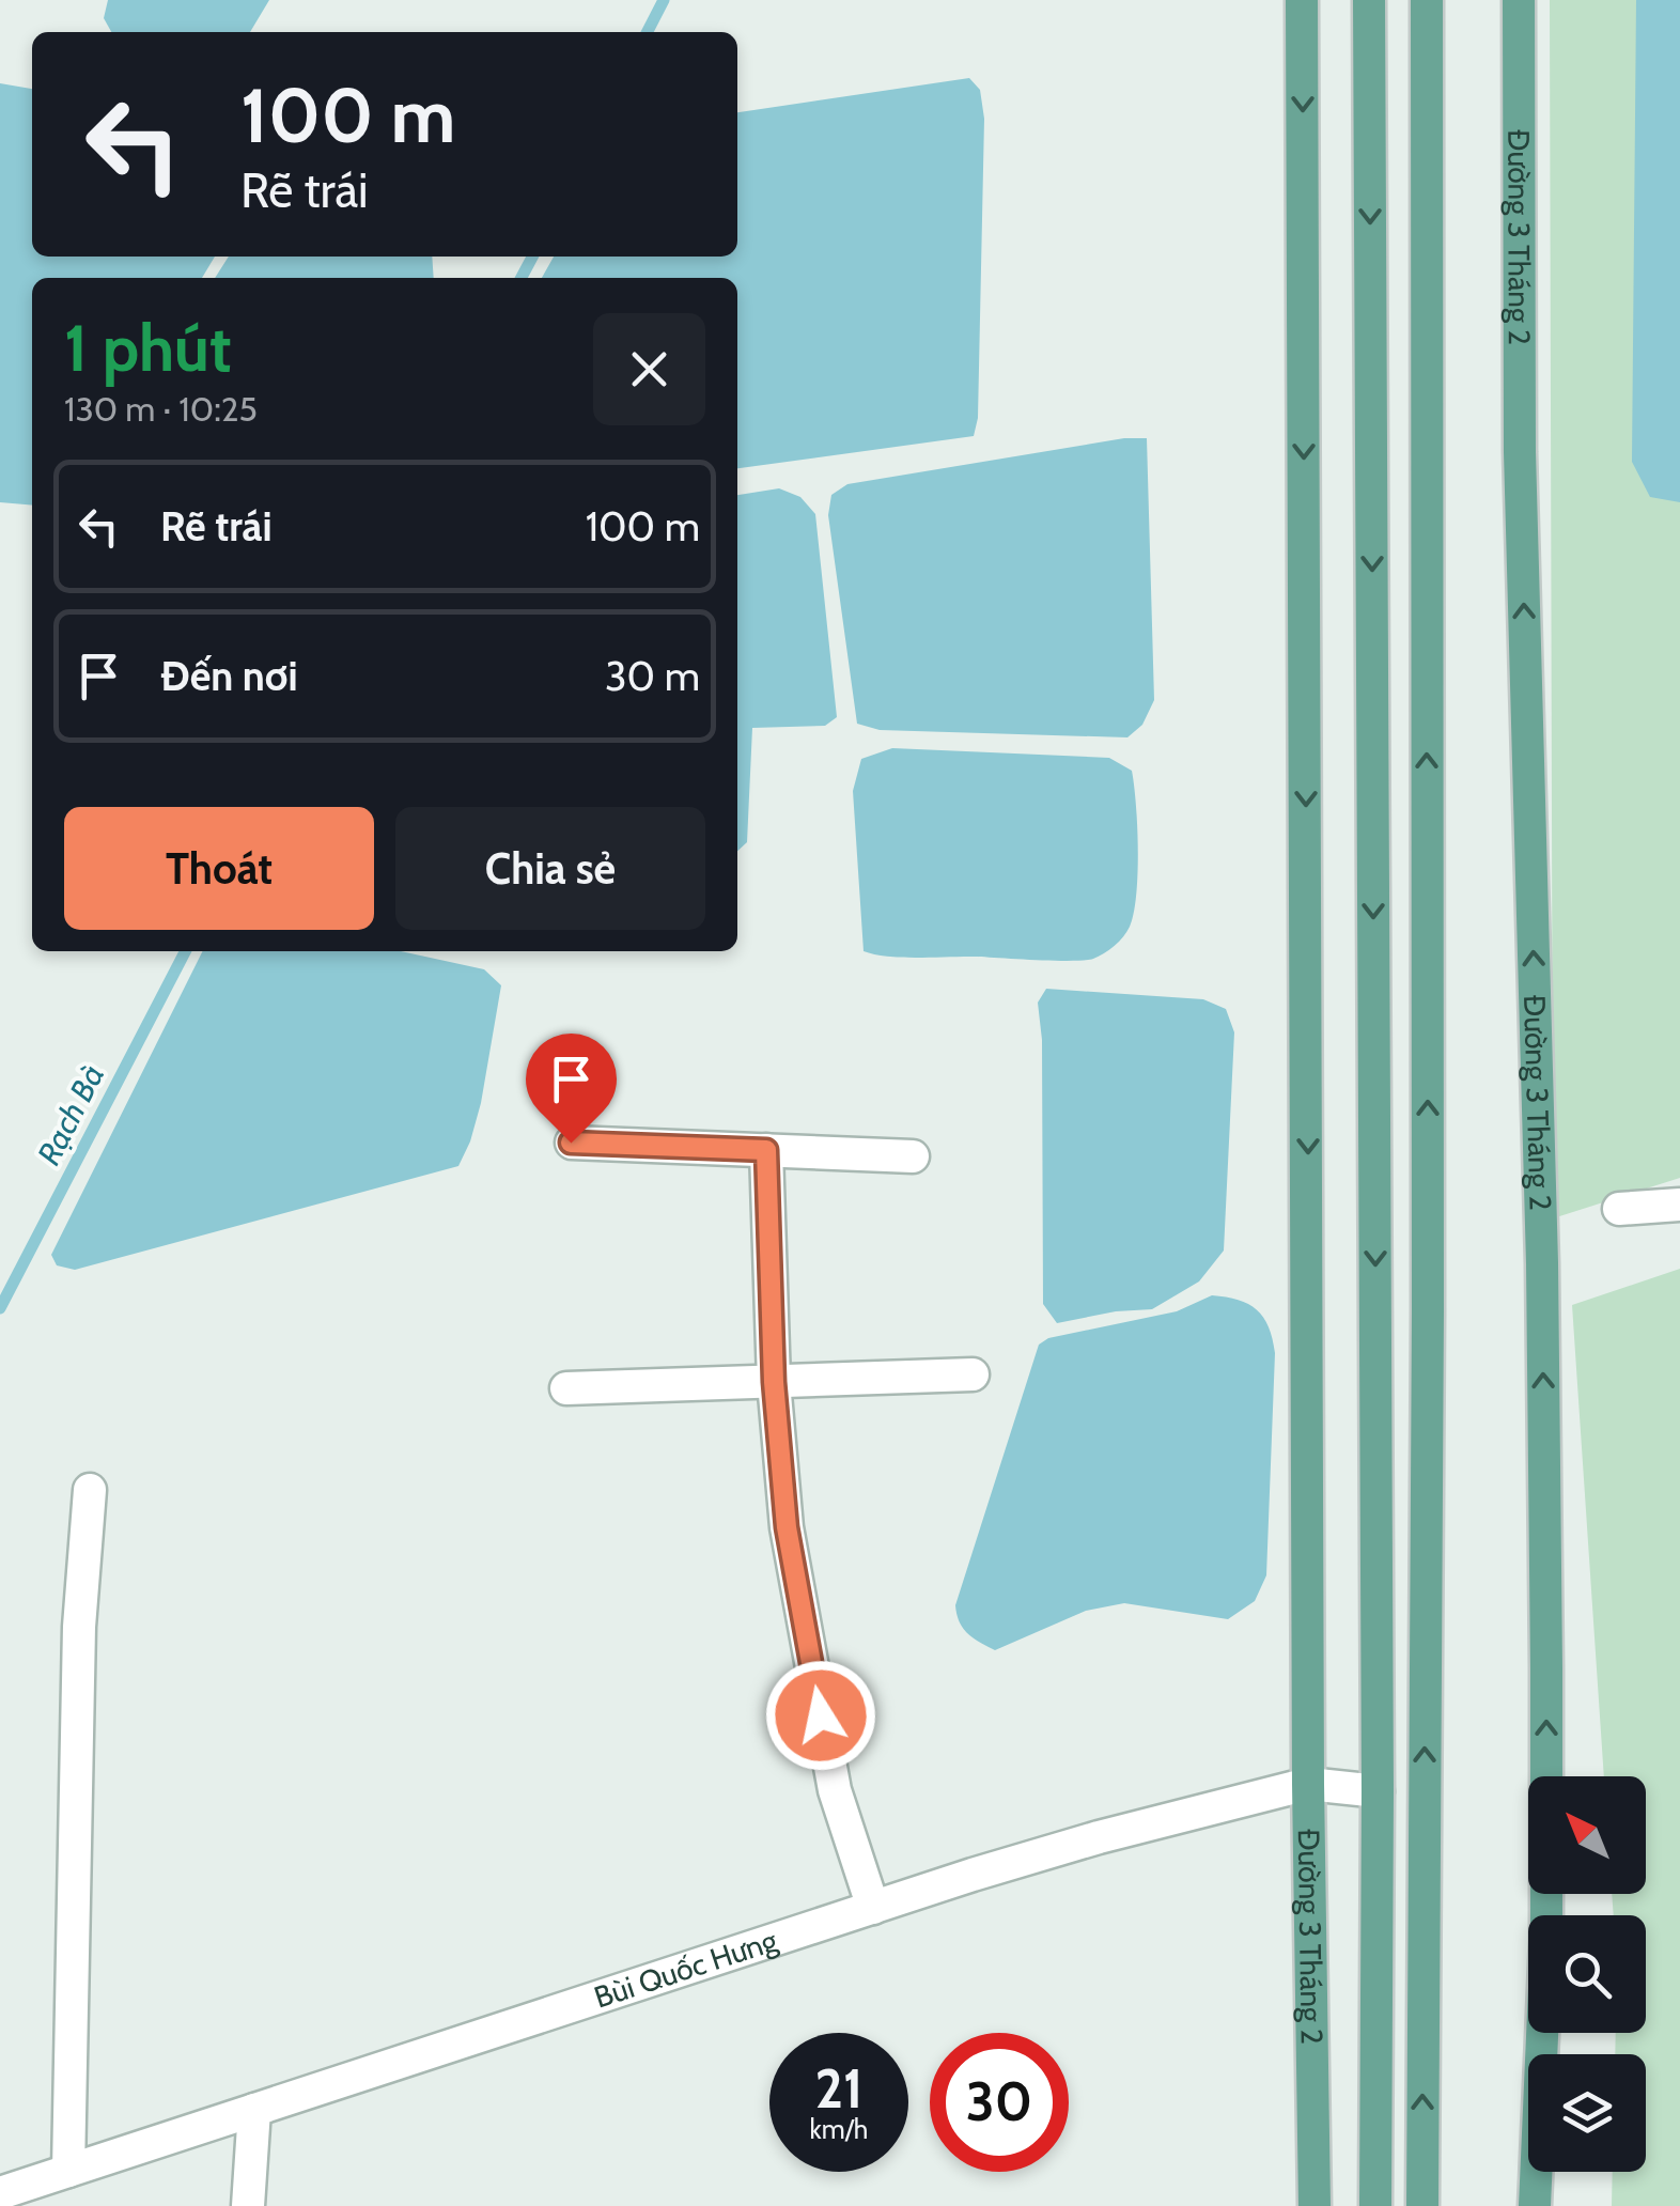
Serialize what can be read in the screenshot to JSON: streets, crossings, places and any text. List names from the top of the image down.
{
  "streets": {
    "main road": ["Đường 3 Tháng 2"],
    "street": ["Bùi Quốc Hưng"]
  },
  "crossings": [
    ["Đường 3 Tháng 2", "Bùi Quốc Hưng"]
  ],
  "water": ["Rạch Bà"],
  "north": "top left",
  "page": {
    "turn": ["100 m", "Rẽ trái"],
    "heading": ["1 phút", "130 m · 10:25"],
    "list": [
      {
        "name": "Rẽ trái",
        "value": "100 m"
      },
      {
        "name": "Đến nơi",
        "value": "30 m"
      }
    ],
    "buttons": ["Thoát", "Chia sẻ"],
    "speed": "21 km/h",
    "limit": "30"
  }
}
